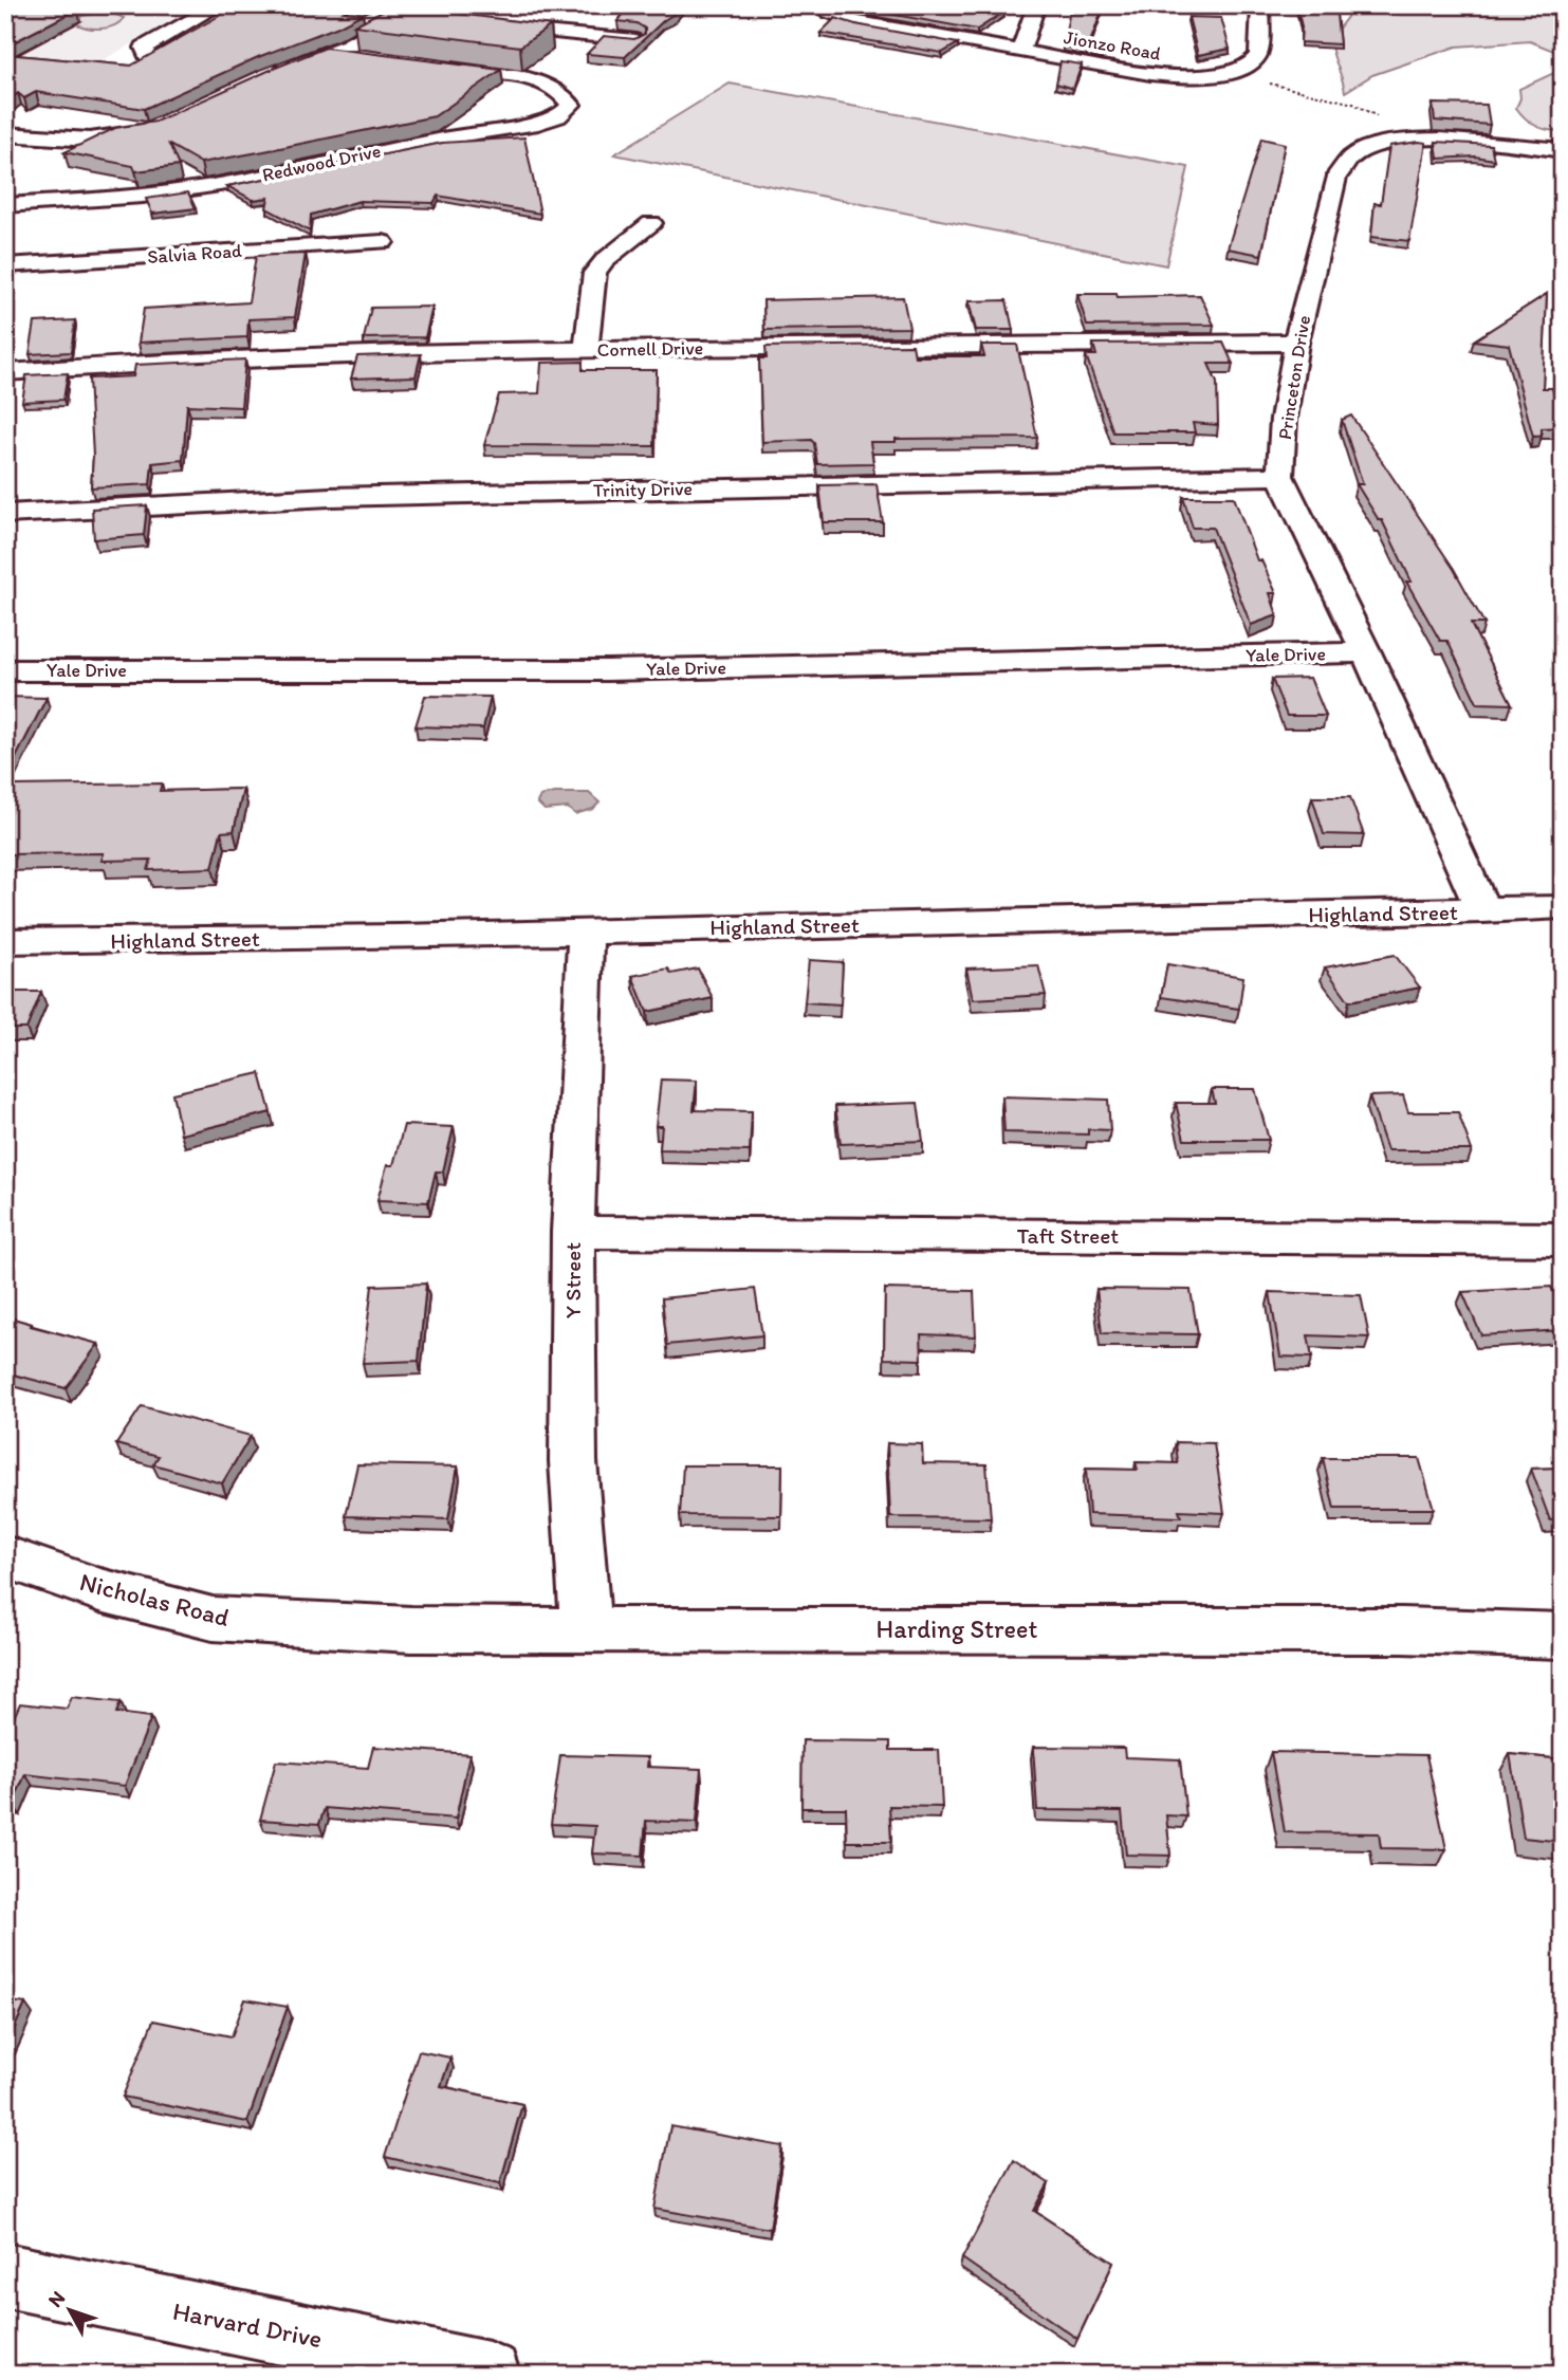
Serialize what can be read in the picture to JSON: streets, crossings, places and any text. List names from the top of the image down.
{
  "streets": {
    "street": [
      "Jionzo Road",
      "Redwood Drive",
      "Salvia Road",
      "Cornell Drive",
      "Princeton Drive",
      "Trinity Drive",
      "Yale Drive",
      "Highland Street",
      "Taft Street",
      "Y Street",
      "Nicholas Road",
      "Harding Street",
      "Harvard Drive"
    ]
  },
  "crossings": [
    ["Cornell Drive", "Princeton Drive"],
    ["Princeton Drive", "Trinity Drive"],
    ["Princeton Drive", "Yale Drive"],
    ["Princeton Drive", "Highland Street"],
    ["Highland Street", "Y Street"],
    ["Taft Street", "Y Street"],
    ["Y Street", "Harding Street"],
    ["Nicholas Road", "Harding Street"]
  ],
  "north": "top left"
}
